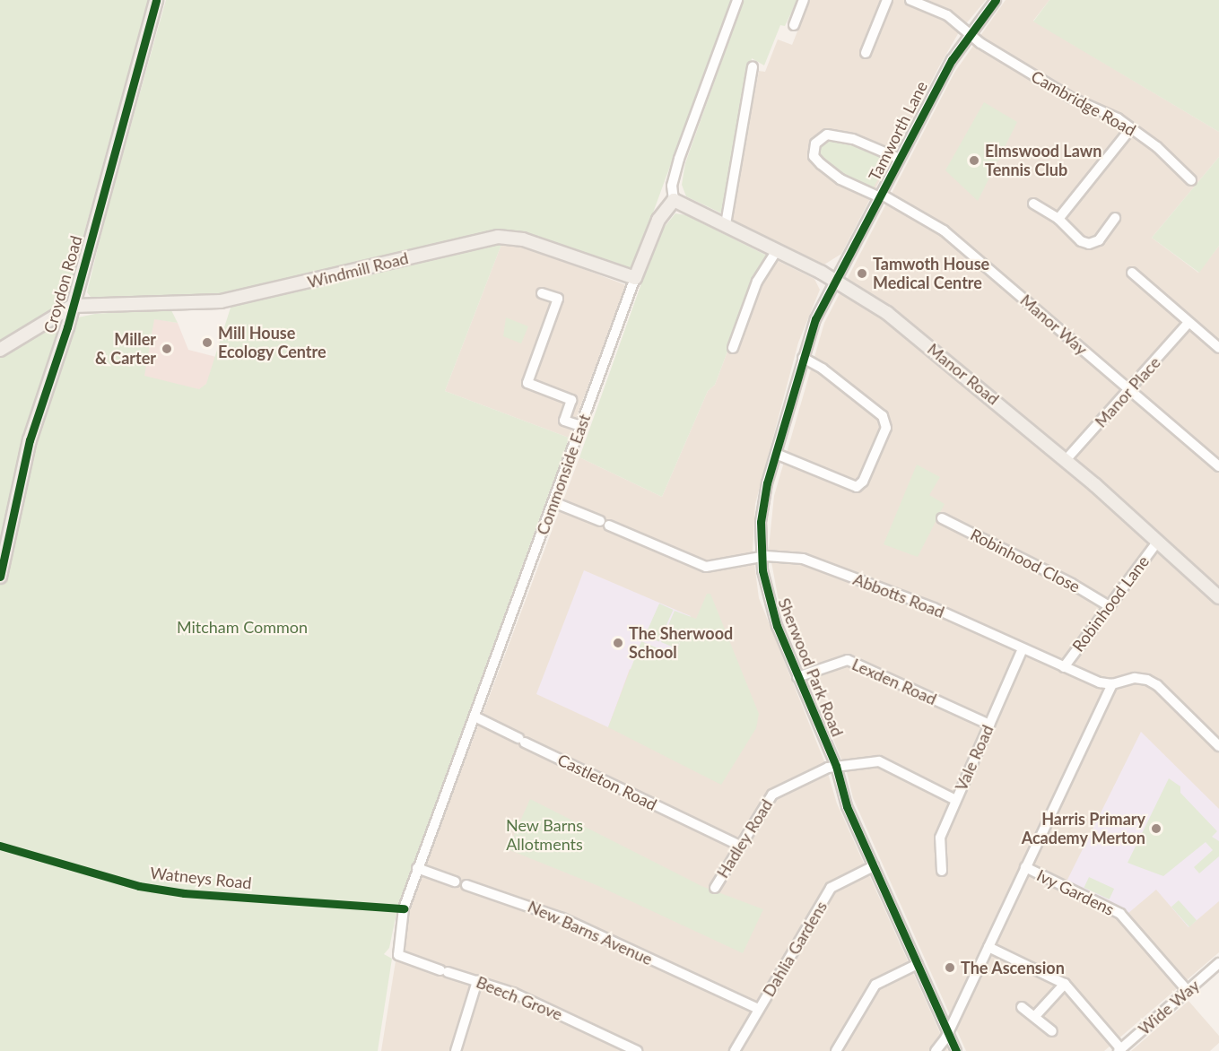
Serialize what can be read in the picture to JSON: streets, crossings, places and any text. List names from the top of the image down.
{
  "streets": {
    "main road": [
      "Windmill Road",
      "Croydon Road",
      "Manor Road",
      "Commonside East"
    ],
    "street": [
      "Cambridge Road",
      "Tamworth Lane",
      "Manor Way",
      "Manor Place",
      "Robinhood Close",
      "Abbotts Road",
      "Robinhood Lane",
      "Sherwood Park Road",
      "Lexden Road",
      "Vale Road",
      "Castleton Road",
      "Hadley Road",
      "Ivy Gardens",
      "New Barns Avenue",
      "Dahlia Gardens",
      "Beech Grove",
      "Wide Way"
    ],
    "cycle path": ["Watneys Road"]
  },
  "crossings": [
    ["Cambridge Road", "Tamworth Lane"],
    ["Tamworth Lane", "Manor Way"],
    ["Tamworth Lane", "Manor Road"],
    ["Tamworth Lane", "Sherwood Park Road"],
    ["Windmill Road", "Croydon Road"],
    ["Windmill Road", "Commonside East"],
    ["Manor Way", "Manor Place"],
    ["Manor Road", "Manor Place"],
    ["Manor Road", "Commonside East"],
    ["Manor Road", "Robinhood Lane"],
    ["Manor Road", "Sherwood Park Road"],
    ["Commonside East", "Abbotts Road"],
    ["Commonside East", "Castleton Road"],
    ["Commonside East", "Beech Grove"],
    ["Robinhood Close", "Robinhood Lane"],
    ["Abbotts Road", "Robinhood Lane"],
    ["Abbotts Road", "Sherwood Park Road"],
    ["Abbotts Road", "Vale Road"],
    ["Sherwood Park Road", "Lexden Road"],
    ["Sherwood Park Road", "Hadley Road"],
    ["Sherwood Park Road", "Dahlia Gardens"],
    ["Lexden Road", "Vale Road"],
    ["Vale Road", "Hadley Road"],
    ["Castleton Road", "Hadley Road"],
    ["Ivy Gardens", "Wide Way"],
    ["New Barns Avenue", "Dahlia Gardens"]
  ],
  "parks": ["Mitcham Common", "New Barns Allotments"],
  "places": [
    "Elmswood Lawn Tennis Club",
    "Tamwoth House Medical Centre",
    "Mill House Ecology Centre",
    "Miller & Carter",
    "The Sherwood School",
    "Harris Primary Academy Merton",
    "The Ascension"
  ]
}
